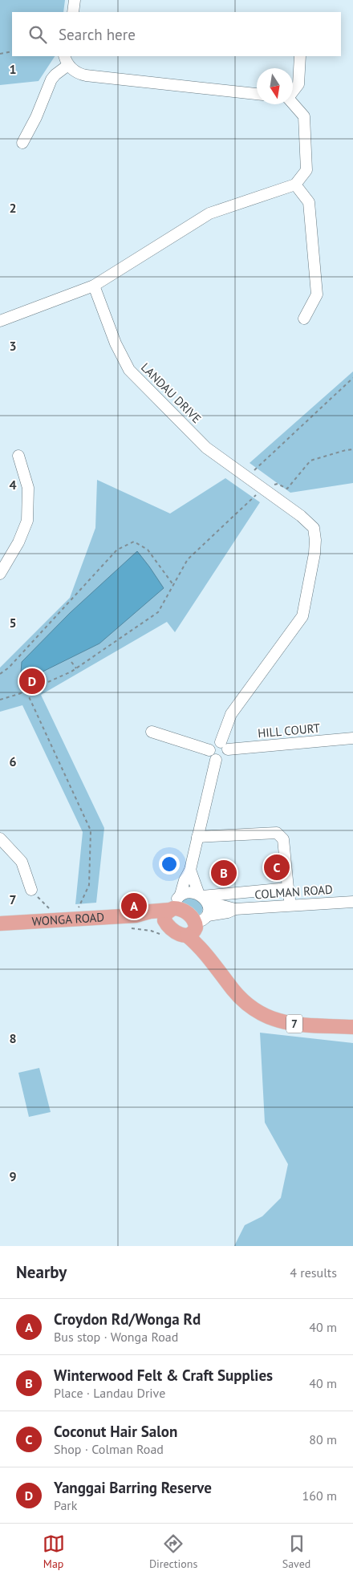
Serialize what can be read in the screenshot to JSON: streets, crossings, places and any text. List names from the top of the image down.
{
  "streets": {
    "main road": ["WONGA ROAD", "7"],
    "street": ["LANDAU DRIVE", "HILL COURT", "COLMAN ROAD"]
  },
  "crossings": [
    ["LANDAU DRIVE", "HILL COURT"],
    ["COLMAN ROAD", "7"],
    ["WONGA ROAD", "7"]
  ],
  "north": "bottom",
  "page": {
    "search": "Search here",
    "pins": [
      "D",
      "C",
      "B",
      "A"
    ],
    "heading": ["Nearby", "4 results"],
    "list": [
      {
        "mark": "A",
        "name": "Croydon Rd/Wonga Rd",
        "note": "Bus stop · Wonga Road",
        "value": "40 m"
      },
      {
        "mark": "B",
        "name": "Winterwood Felt & Craft Supplies",
        "note": "Place · Landau Drive",
        "value": "40 m"
      },
      {
        "mark": "C",
        "name": "Coconut Hair Salon",
        "note": "Shop · Colman Road",
        "value": "80 m"
      },
      {
        "mark": "D",
        "name": "Yanggai Barring Reserve",
        "note": "Park",
        "value": "160 m"
      }
    ],
    "nav": ["Map", "Directions", "Saved"]
  },
  "grid": {
    "rows": [
      "1",
      "2",
      "3",
      "4",
      "5",
      "6",
      "7",
      "8",
      "9"
    ]
  }
}
